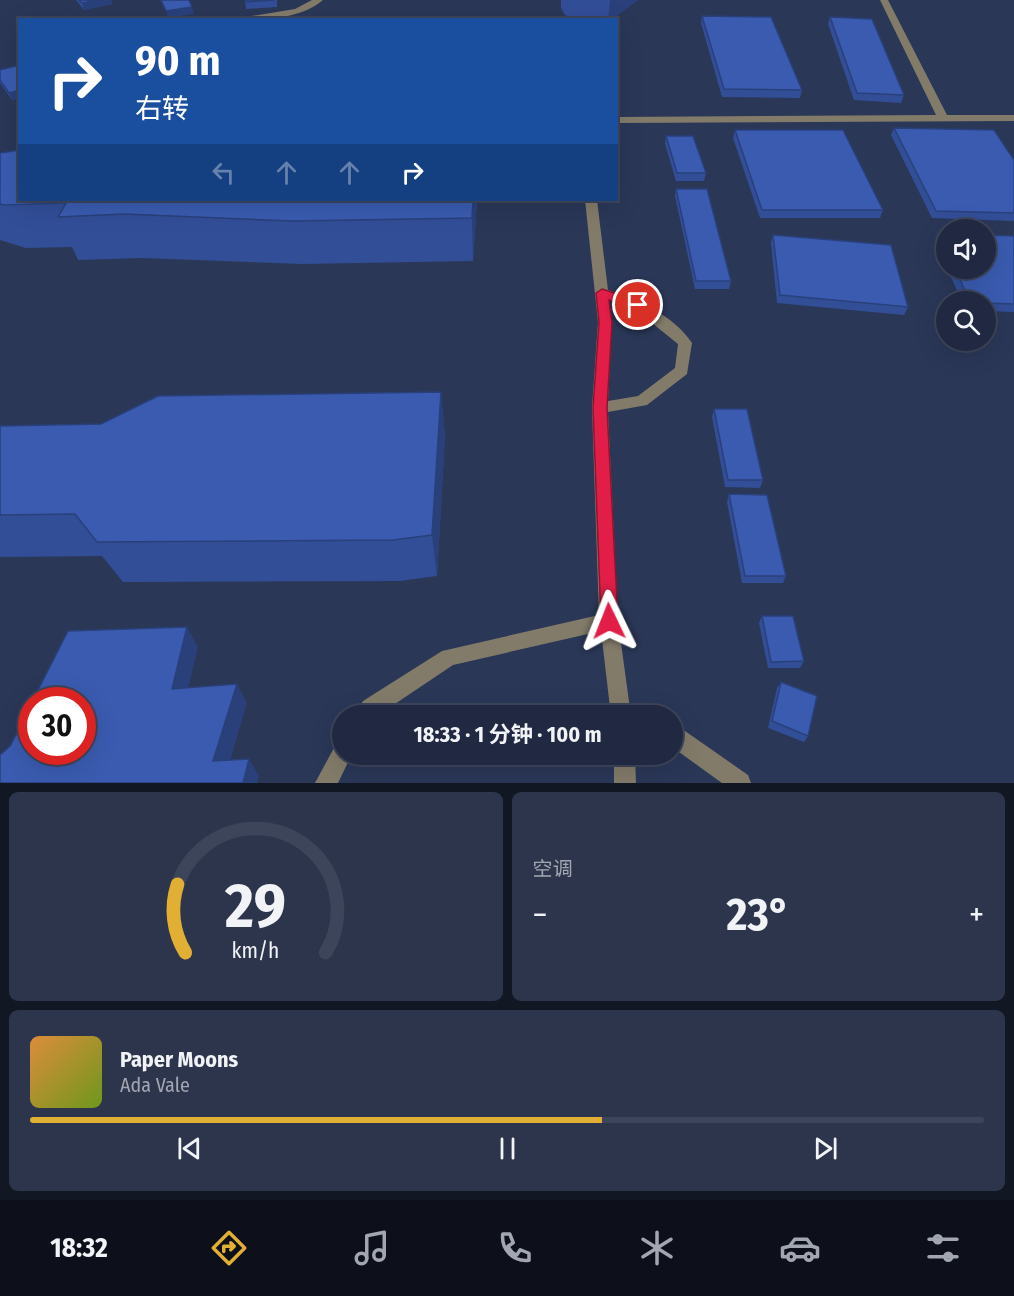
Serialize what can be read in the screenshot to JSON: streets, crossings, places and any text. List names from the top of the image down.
{
  "page": {
    "turn": ["90 m", "右转"],
    "limit": "30",
    "trip": "18:33 · 1 分钟 · 100 m",
    "tile": "空调",
    "heat": ["−", "23°", "+"],
    "song": ["Paper Moons", "Ada Vale"],
    "tabs": "18:32",
    "gauge": ["29", "km/h"]
  }
}
